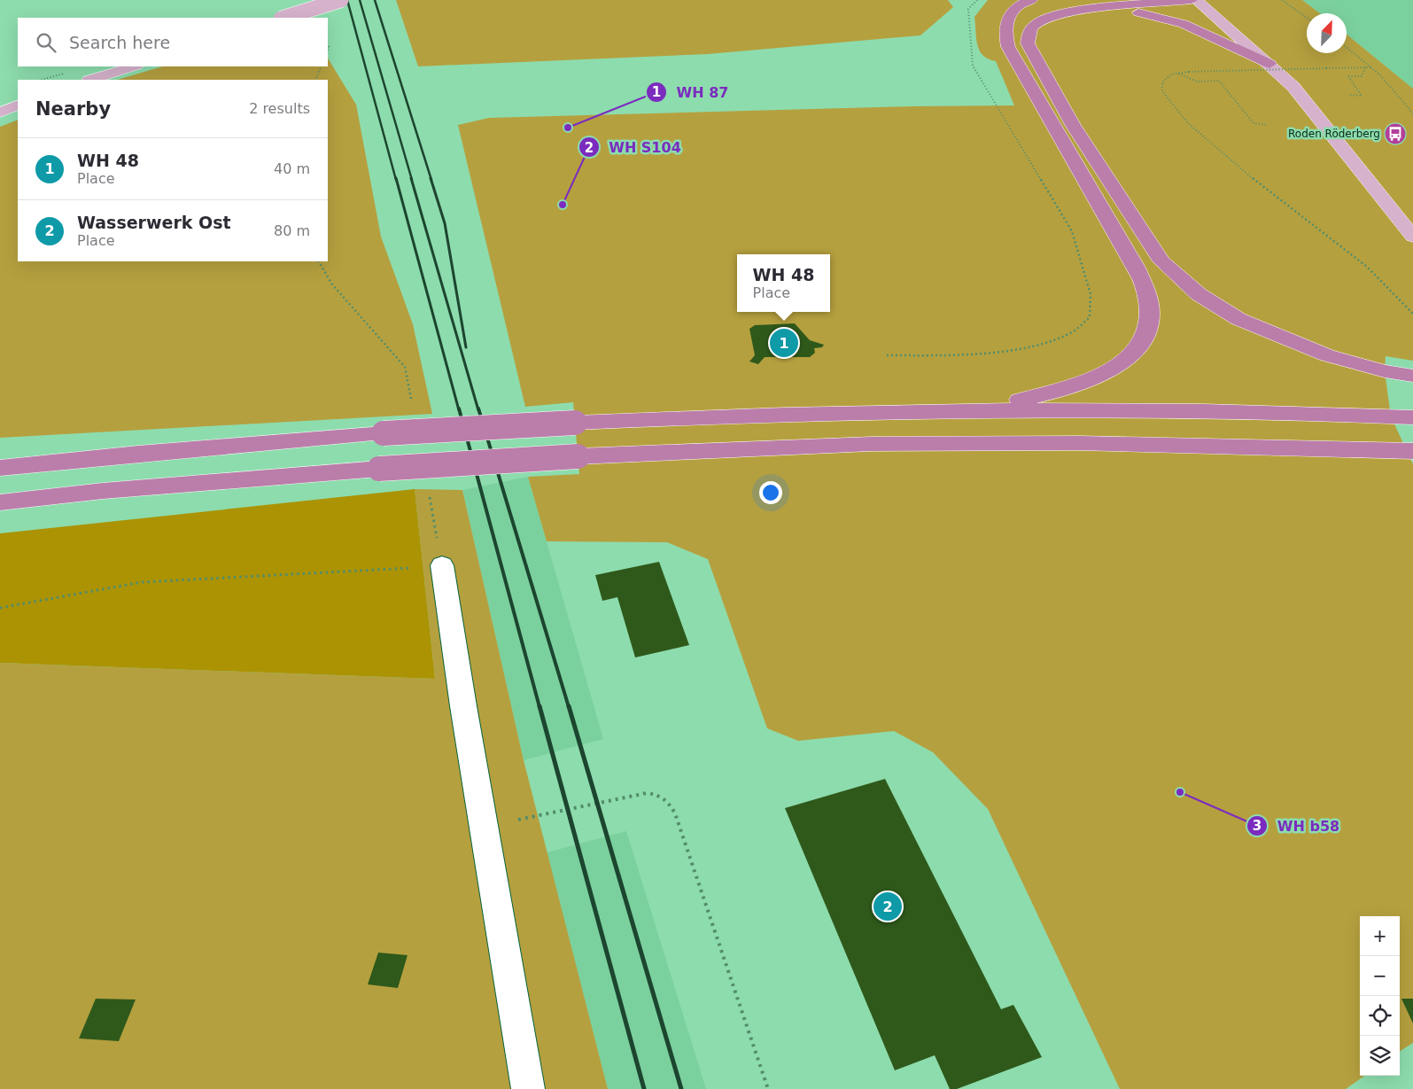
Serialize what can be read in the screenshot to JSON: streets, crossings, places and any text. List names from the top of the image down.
{
  "places": {
    "other": ["WH 87", "WH S104", "WH b58"],
    "bus stop": ["Roden Röderberg"]
  },
  "north": "top right",
  "page": {
    "search": "Search here",
    "heading": ["Nearby", "2 results"],
    "list": [
      {
        "mark": "1",
        "name": "WH 48",
        "note": "Place",
        "value": "40 m"
      },
      {
        "mark": "2",
        "name": "Wasserwerk Ost",
        "note": "Place",
        "value": "80 m"
      }
    ],
    "popup": ["WH 48", "Place"],
    "pins": ["1", "2"],
    "map_buttons": ["+", "−"]
  }
}
